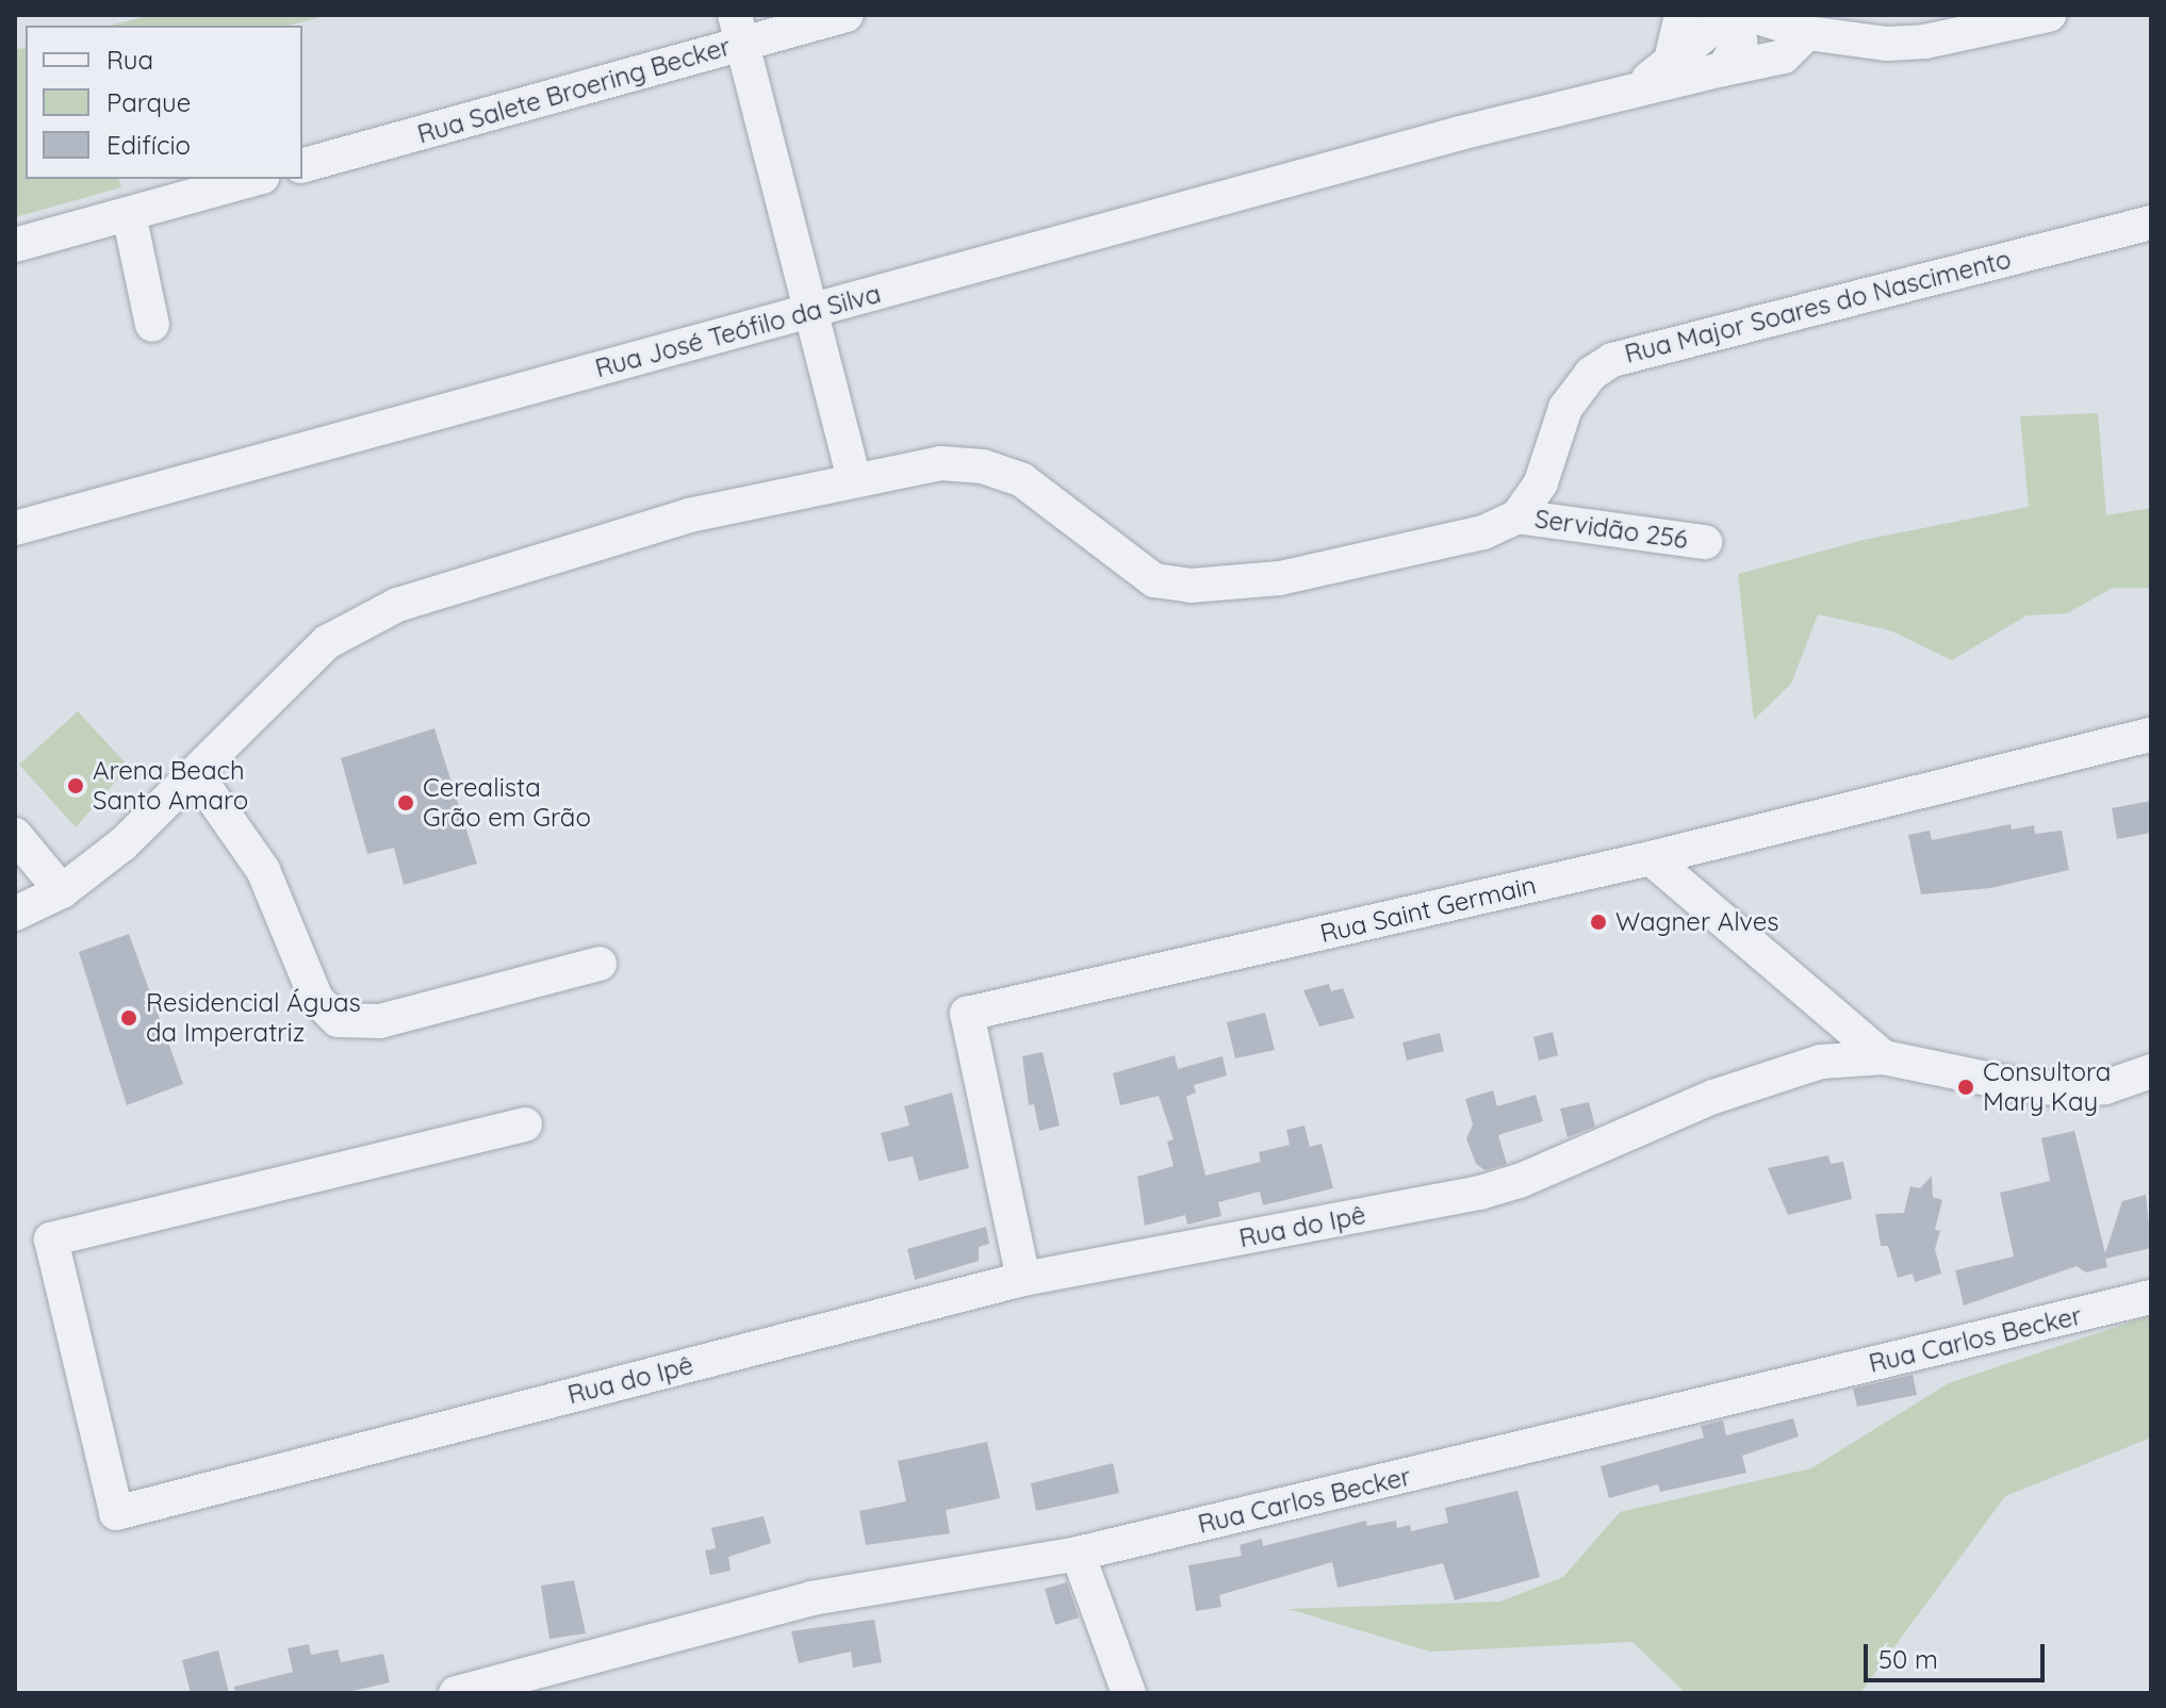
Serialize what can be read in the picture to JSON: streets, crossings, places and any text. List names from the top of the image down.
{
  "streets": {
    "street": [
      "Rua Salete Broering Becker",
      "Rua Major Soares do Nascimento",
      "Rua José Teófilo da Silva",
      "Servidão 256",
      "Rua Saint Germain",
      "Rua do Ipê",
      "Rua Carlos Becker"
    ]
  },
  "crossings": [
    ["Rua Major Soares do Nascimento", "Servidão 256"],
    ["Rua Saint Germain", "Rua do Ipê"]
  ],
  "places": [
    "Arena Beach Santo Amaro",
    "Cerealista Grão em Grão",
    "Wagner Alves",
    "Residencial Águas da Imperatriz",
    "Consultora Mary Kay"
  ],
  "legend": ["Rua", "Parque", "Edifício"],
  "scale_bar": "50 m"
}
